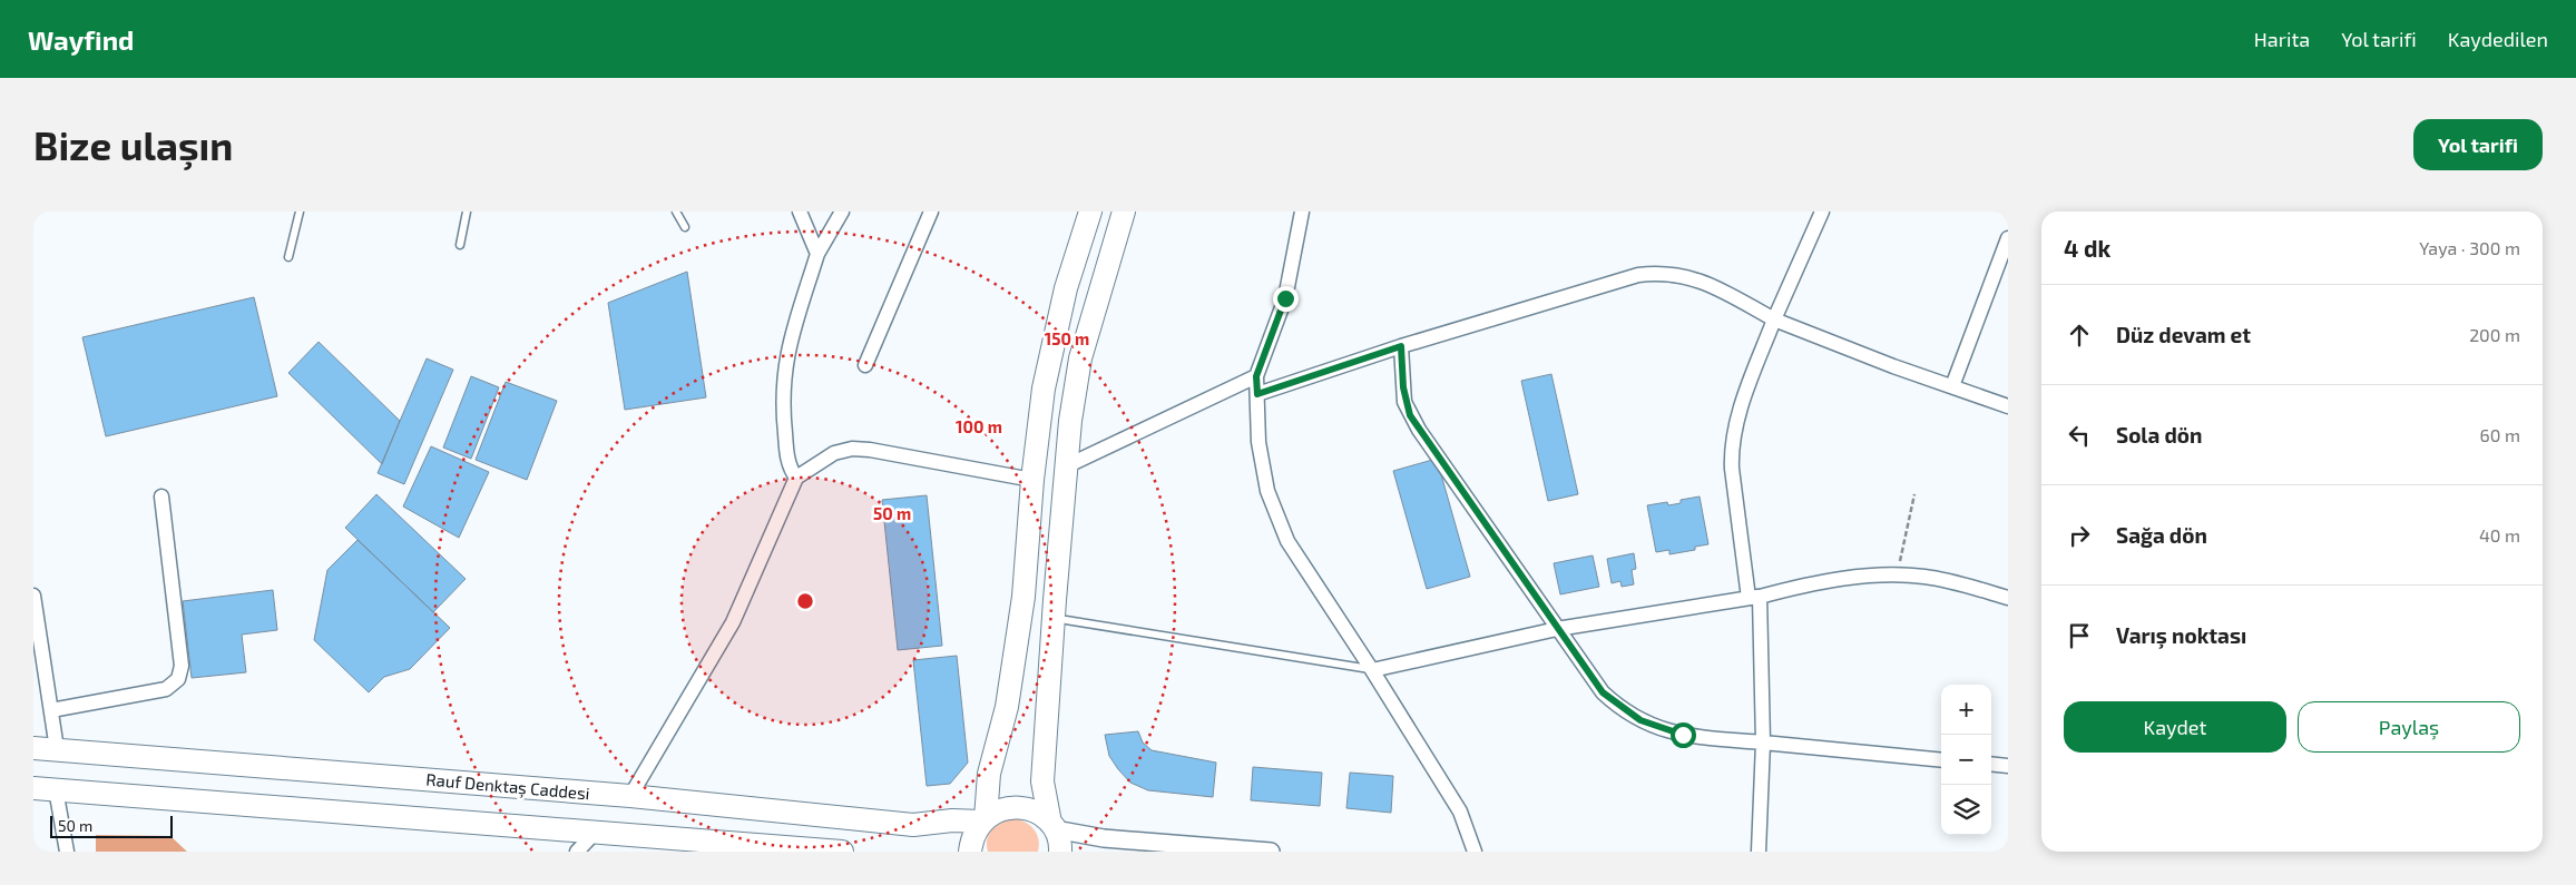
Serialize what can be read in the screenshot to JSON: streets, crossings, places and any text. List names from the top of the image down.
{
  "streets": {
    "main road": ["Rauf Denktaş Caddesi"]
  },
  "scale_bar": "50 m",
  "page": {
    "header": "Wayfind",
    "nav": ["Harita", "Yol tarifi", "Kaydedilen"],
    "buttons": [
      "Yol tarifi",
      ["Kaydet", "Paylaş"]
    ],
    "title": "Bize ulaşın",
    "heading": ["4 dk", "Yaya · 300 m"],
    "list": [
      ["Düz devam et", "200 m"],
      ["Sola dön", "60 m"],
      ["Sağa dön", "40 m"],
      "Varış noktası"
    ],
    "map_buttons": ["+", "−"],
    "scale": "50 m"
  },
  "rings": ["150 m", "100 m", "50 m"]
}
